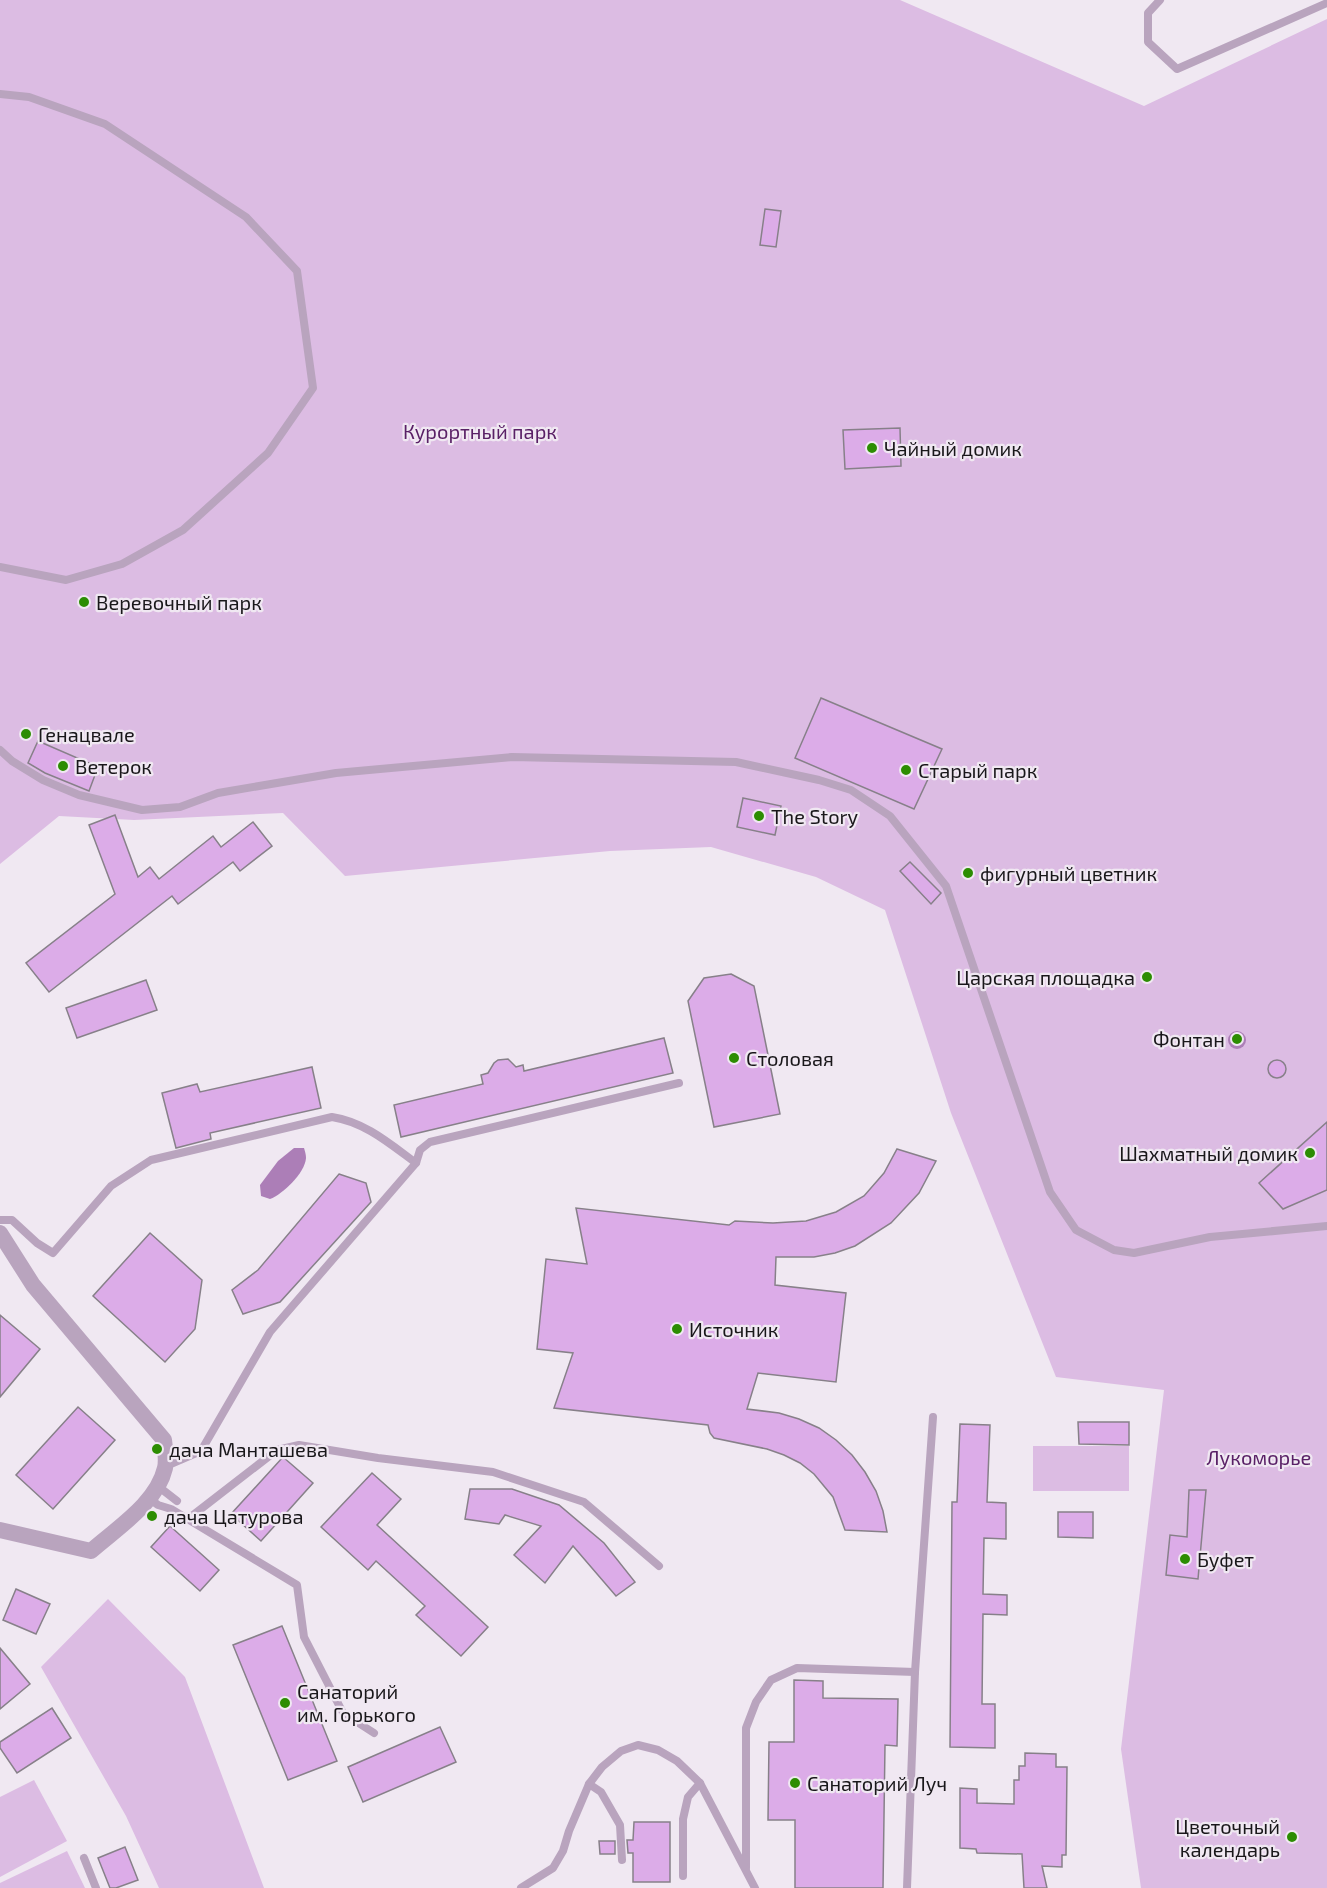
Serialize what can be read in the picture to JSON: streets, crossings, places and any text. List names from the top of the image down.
{
  "parks": ["Курортный парк", "Лукоморье"],
  "places": [
    "Чайный домик",
    "Веревочный парк",
    "Генацвале",
    "Ветерок",
    "Старый парк",
    "The Story",
    "фигурный цветник",
    "Царская площадка",
    "Фонтан",
    "Столовая",
    "Шахматный домик",
    "Источник",
    "дача Манташева",
    "дача Цатурова",
    "Буфет",
    "Санаторий им. Горького",
    "Cанаторий Луч",
    "Цветочный календарь"
  ]
}
